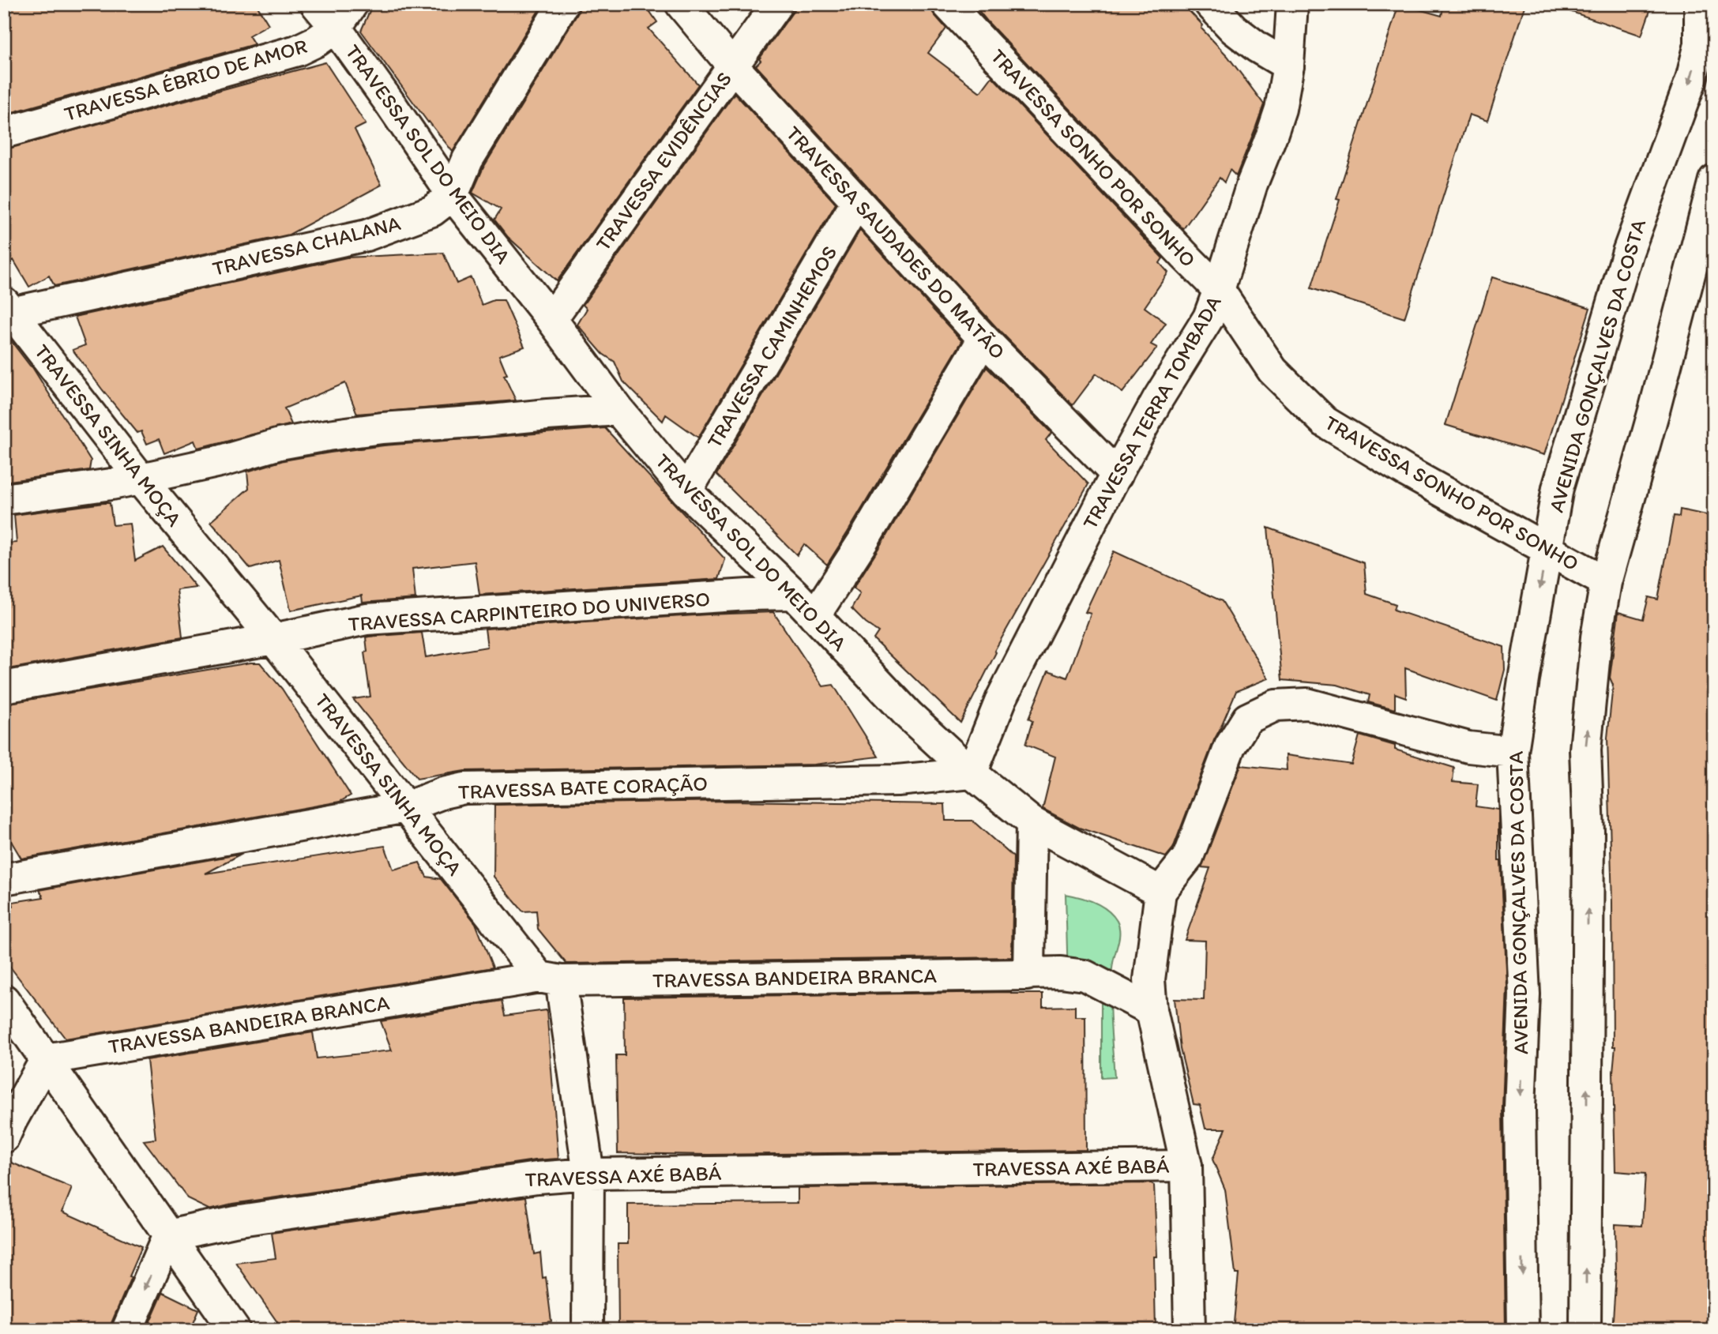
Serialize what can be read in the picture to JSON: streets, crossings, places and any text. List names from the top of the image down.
{
  "streets": {
    "street": [
      "TRAVESSA ÉBRIO DE AMOR",
      "TRAVESSA SOL DO MEIO DIA",
      "TRAVESSA SONHO POR SONHO",
      "TRAVESSA EVIDÊNCIAS",
      "TRAVESSA SAUDADES DO MATÃO",
      "TRAVESSA CHALANA",
      "TRAVESSA CAMINHEMOS",
      "AVENIDA GONÇALVES DA COSTA",
      "TRAVESSA TERRA TOMBADA",
      "TRAVESSA SINHA MOÇA",
      "TRAVESSA CARPINTEIRO DO UNIVERSO",
      "TRAVESSA BATE CORAÇÃO",
      "TRAVESSA BANDEIRA BRANCA",
      "TRAVESSA AXÉ BABÁ"
    ]
  },
  "crossings": [
    ["TRAVESSA ÉBRIO DE AMOR", "TRAVESSA SOL DO MEIO DIA"],
    ["TRAVESSA SOL DO MEIO DIA", "TRAVESSA EVIDÊNCIAS"],
    ["TRAVESSA SOL DO MEIO DIA", "TRAVESSA CHALANA"],
    ["TRAVESSA SOL DO MEIO DIA", "TRAVESSA CAMINHEMOS"],
    ["TRAVESSA SOL DO MEIO DIA", "TRAVESSA TERRA TOMBADA"],
    ["TRAVESSA SOL DO MEIO DIA", "TRAVESSA CARPINTEIRO DO UNIVERSO"],
    ["TRAVESSA SOL DO MEIO DIA", "TRAVESSA BATE CORAÇÃO"],
    ["TRAVESSA SONHO POR SONHO", "AVENIDA GONÇALVES DA COSTA"],
    ["TRAVESSA SONHO POR SONHO", "TRAVESSA TERRA TOMBADA"],
    ["TRAVESSA EVIDÊNCIAS", "TRAVESSA SAUDADES DO MATÃO"],
    ["TRAVESSA SAUDADES DO MATÃO", "TRAVESSA CAMINHEMOS"],
    ["TRAVESSA SAUDADES DO MATÃO", "TRAVESSA TERRA TOMBADA"],
    ["TRAVESSA CHALANA", "TRAVESSA SINHA MOÇA"],
    ["TRAVESSA TERRA TOMBADA", "TRAVESSA BATE CORAÇÃO"],
    ["TRAVESSA SINHA MOÇA", "TRAVESSA CARPINTEIRO DO UNIVERSO"],
    ["TRAVESSA SINHA MOÇA", "TRAVESSA BATE CORAÇÃO"],
    ["TRAVESSA SINHA MOÇA", "TRAVESSA BANDEIRA BRANCA"]
  ]
}
